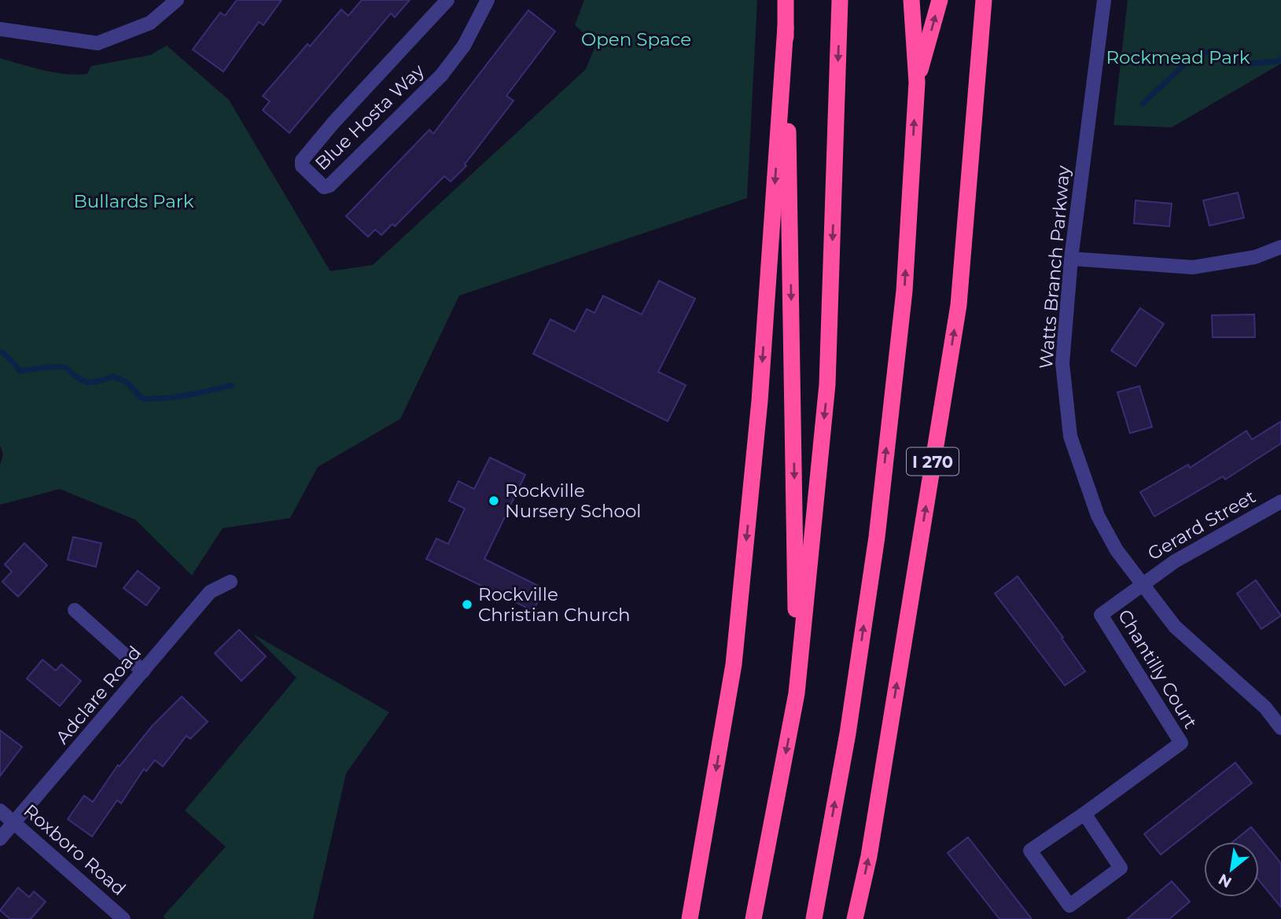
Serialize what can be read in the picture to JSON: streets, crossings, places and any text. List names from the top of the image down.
{
  "streets": {
    "highway": ["I 270"],
    "street": [
      "Blue Hosta Way",
      "Watts Branch Parkway",
      "Gerard Street",
      "Chantilly Court",
      "Adclare Road",
      "Roxboro Road"
    ]
  },
  "crossings": [
    ["Watts Branch Parkway", "Gerard Street"],
    ["Watts Branch Parkway", "Chantilly Court"],
    ["Gerard Street", "Chantilly Court"],
    ["Adclare Road", "Roxboro Road"]
  ],
  "parks": ["Open Space", "Rockmead Park", "Bullards Park"],
  "places": ["Rockville Nursery School", "Rockville Christian Church"],
  "north": "bottom left"
}
